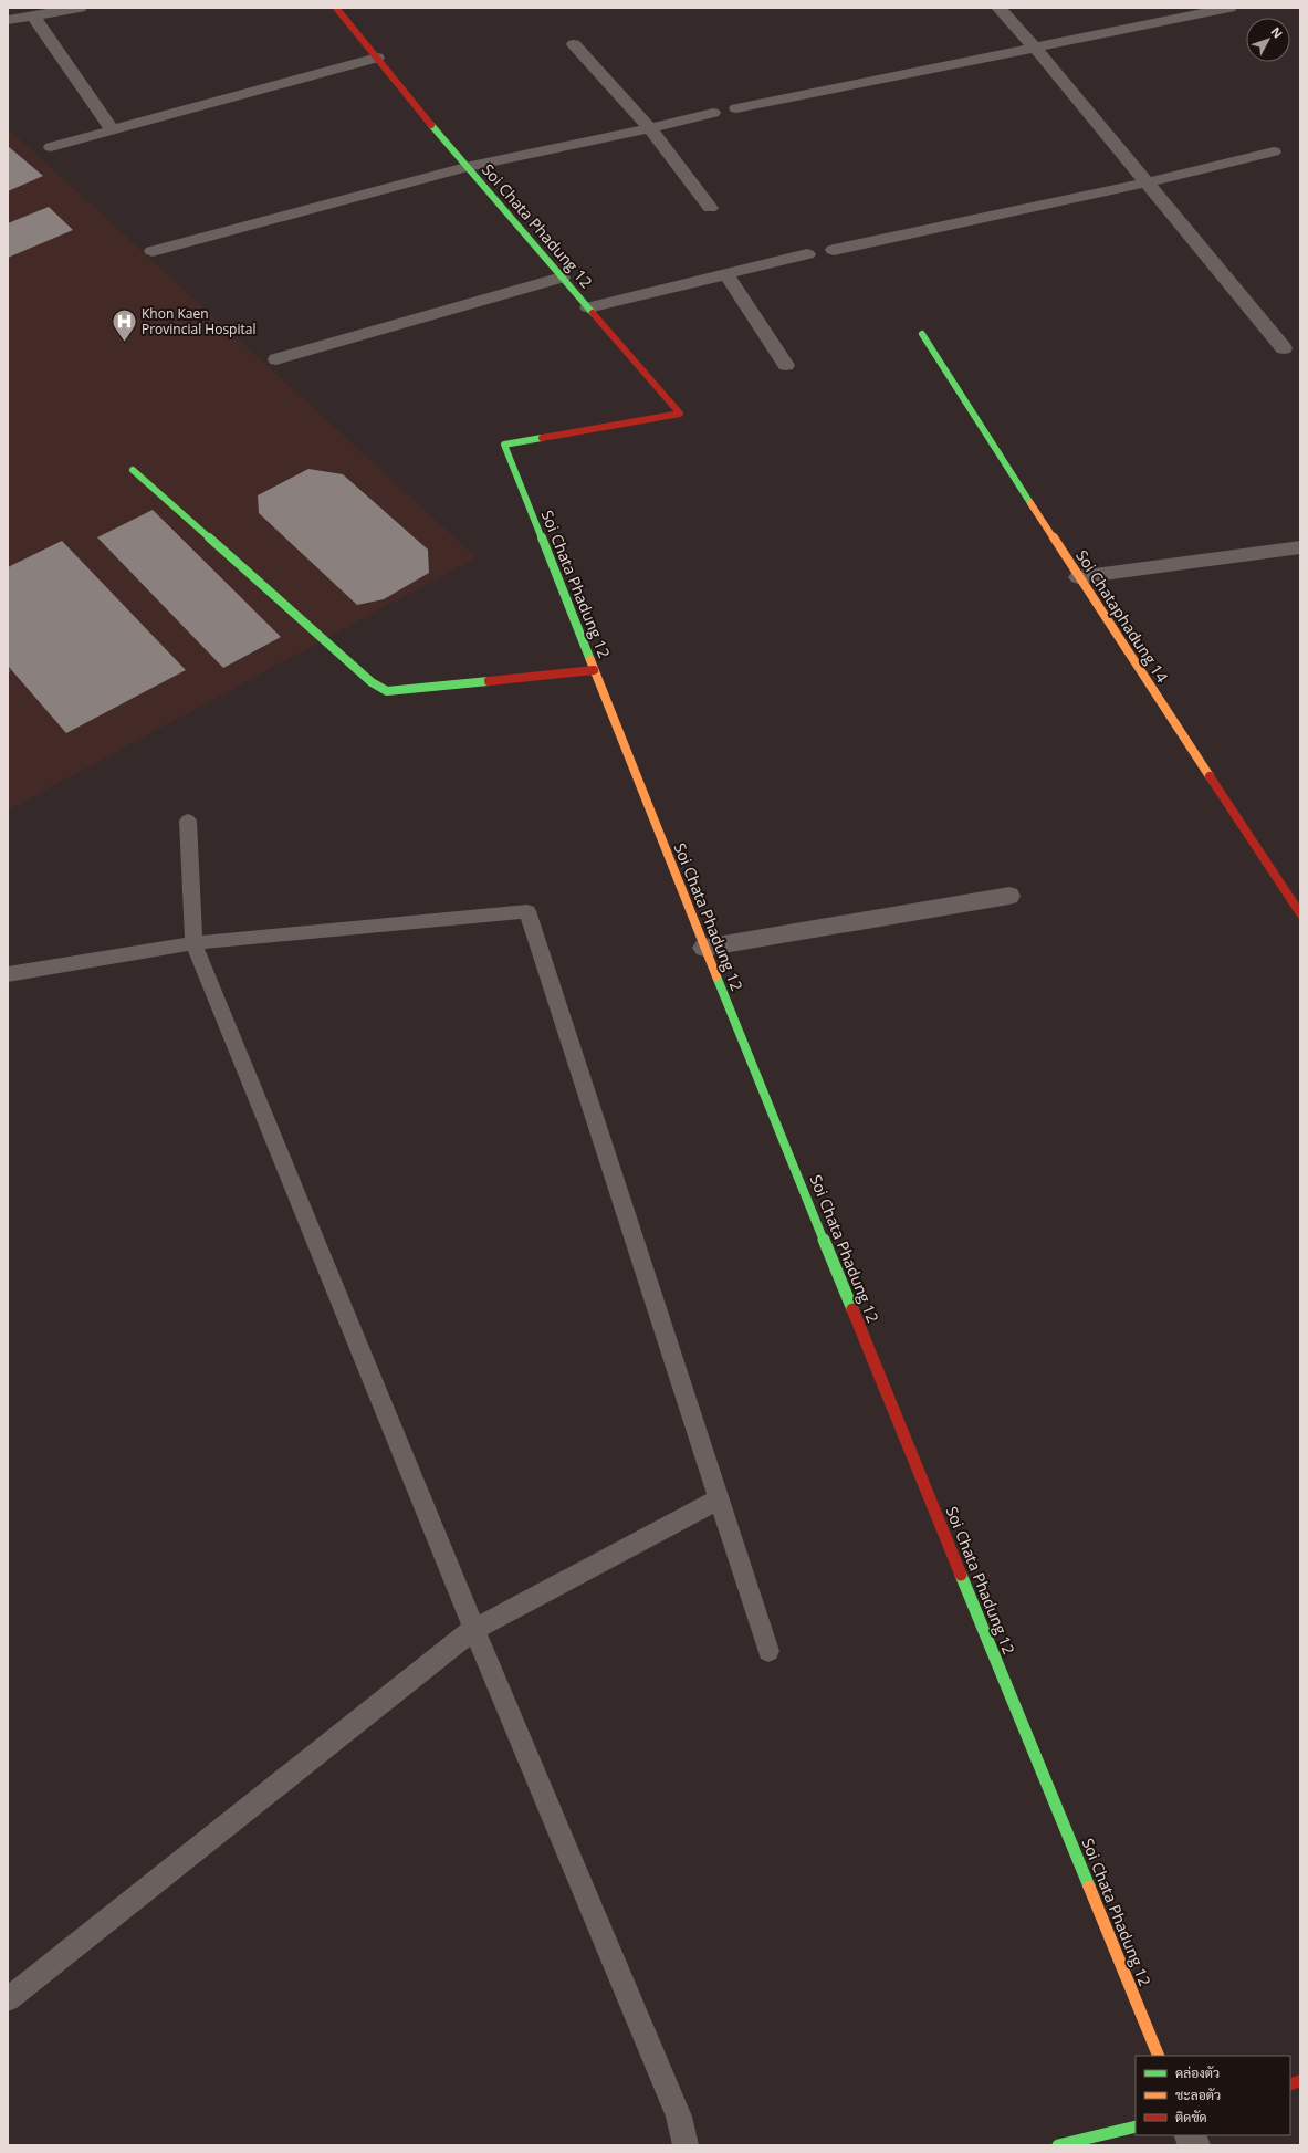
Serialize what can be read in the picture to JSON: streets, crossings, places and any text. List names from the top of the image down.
{
  "streets": {
    "street": ["Soi Chata Phadung 12", "Soi Chataphadung 14"]
  },
  "places": {
    "hospital": ["Khon Kaen Provincial Hospital"]
  },
  "legend": ["คล่องตัว", "ชะลอตัว", "ติดขัด"],
  "north": "top right"
}
